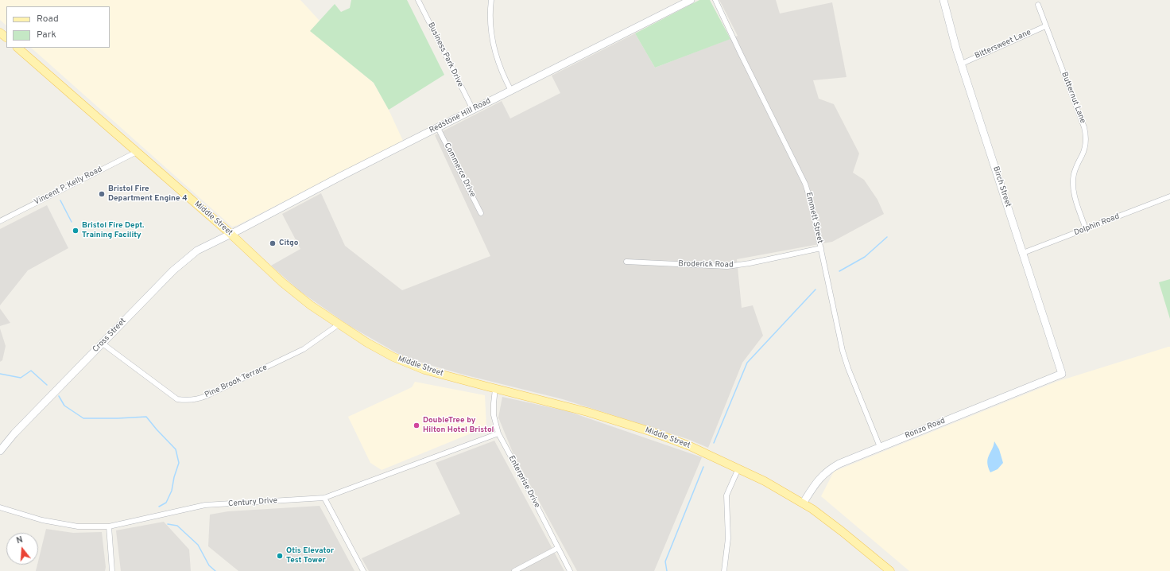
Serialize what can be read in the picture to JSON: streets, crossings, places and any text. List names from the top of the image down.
{
  "streets": {
    "main road": [
      "Redstone Hill Road",
      "Birch Street",
      "Middle Street",
      "Cross Street",
      "Ronzo Road"
    ],
    "street": [
      "Bittersweet Lane",
      "Business Park Drive",
      "Butternut Lane",
      "Commerce Drive",
      "Vincent P. Kelly Road",
      "Emmett Street",
      "Dolphin Road",
      "Broderick Road",
      "Pine Brook Terrace",
      "Enterprise Drive",
      "Century Drive"
    ]
  },
  "crossings": [
    ["Bittersweet Lane", "Butternut Lane"],
    ["Bittersweet Lane", "Birch Street"],
    ["Business Park Drive", "Redstone Hill Road"],
    ["Butternut Lane", "Dolphin Road"],
    ["Redstone Hill Road", "Commerce Drive"],
    ["Redstone Hill Road", "Middle Street"],
    ["Redstone Hill Road", "Cross Street"],
    ["Vincent P. Kelly Road", "Middle Street"],
    ["Birch Street", "Dolphin Road"],
    ["Birch Street", "Ronzo Road"],
    ["Emmett Street", "Broderick Road"],
    ["Emmett Street", "Ronzo Road"],
    ["Middle Street", "Cross Street"],
    ["Middle Street", "Pine Brook Terrace"],
    ["Middle Street", "Ronzo Road"],
    ["Middle Street", "Enterprise Drive"],
    ["Cross Street", "Pine Brook Terrace"],
    ["Enterprise Drive", "Century Drive"]
  ],
  "places": [
    "Bristol Fire Department Engine 4",
    "Bristol Fire Dept. Training Facility",
    "Citgo",
    "DoubleTree by Hilton Hotel Bristol",
    "Otis Elevator Test Tower"
  ],
  "legend": ["Road", "Park"],
  "north": "top"
}
